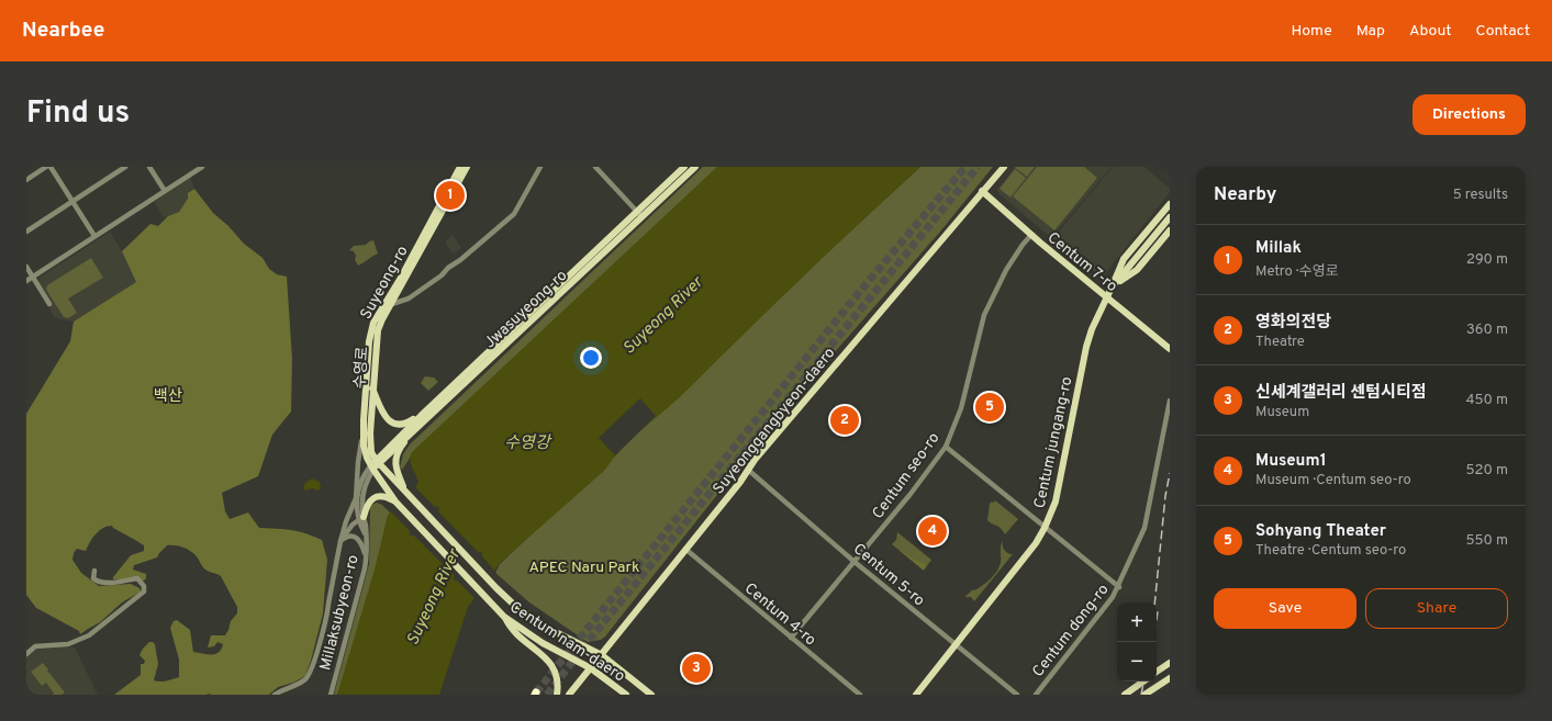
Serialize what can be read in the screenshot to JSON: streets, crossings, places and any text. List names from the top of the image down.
{
  "streets": {
    "main road": [
      "Centum 7-ro",
      "Suyeong-ro",
      "Jwasuyeong-ro",
      "수영로",
      "Suyeonggangbyeon-daero",
      "Centum jungang-ro",
      "Centum nam-daero"
    ],
    "street": [
      "Centum seo-ro",
      "Centum 5-ro",
      "Millaksubyeon-ro",
      "Centum 4-ro",
      "Centum dong-ro"
    ]
  },
  "crossings": [
    ["Centum 7-ro", "Suyeonggangbyeon-daero"],
    ["Centum 7-ro", "Centum jungang-ro"],
    ["Centum 7-ro", "Centum seo-ro"],
    ["Suyeong-ro", "Jwasuyeong-ro"],
    ["Suyeong-ro", "수영로"],
    ["Suyeong-ro", "Millaksubyeon-ro"],
    ["Suyeong-ro", "Centum nam-daero"],
    ["Jwasuyeong-ro", "수영로"],
    ["Jwasuyeong-ro", "Millaksubyeon-ro"],
    ["Jwasuyeong-ro", "Centum nam-daero"],
    ["수영로", "Centum nam-daero"],
    ["Suyeonggangbyeon-daero", "Centum 5-ro"],
    ["Suyeonggangbyeon-daero", "Centum 4-ro"],
    ["Suyeonggangbyeon-daero", "Centum nam-daero"],
    ["Centum jungang-ro", "Centum 5-ro"],
    ["Centum seo-ro", "Centum 5-ro"],
    ["Centum seo-ro", "Centum 4-ro"],
    ["Millaksubyeon-ro", "Centum nam-daero"]
  ],
  "water": ["Suyeong River", "수영강"],
  "parks": ["백산", "APEC Naru Park"],
  "page": {
    "header": "Nearbee",
    "nav": [
      "Home",
      "Map",
      "About",
      "Contact"
    ],
    "title": "Find us",
    "buttons": [
      "Directions",
      ["Save", "Share"]
    ],
    "heading": ["Nearby", "5 results"],
    "pins": [
      "1",
      "5",
      "2",
      "4",
      "3"
    ],
    "list": [
      {
        "mark": "1",
        "name": "Millak",
        "note": "Metro · 수영로",
        "value": "290 m"
      },
      {
        "mark": "2",
        "name": "영화의전당",
        "note": "Theatre",
        "value": "360 m"
      },
      {
        "mark": "3",
        "name": "신세계갤러리 센텀시티점",
        "note": "Museum",
        "value": "450 m"
      },
      {
        "mark": "4",
        "name": "Museum1",
        "note": "Museum · Centum seo-ro",
        "value": "520 m"
      },
      {
        "mark": "5",
        "name": "Sohyang Theater",
        "note": "Theatre · Centum seo-ro",
        "value": "550 m"
      }
    ],
    "map_buttons": ["+", "−"]
  }
}
